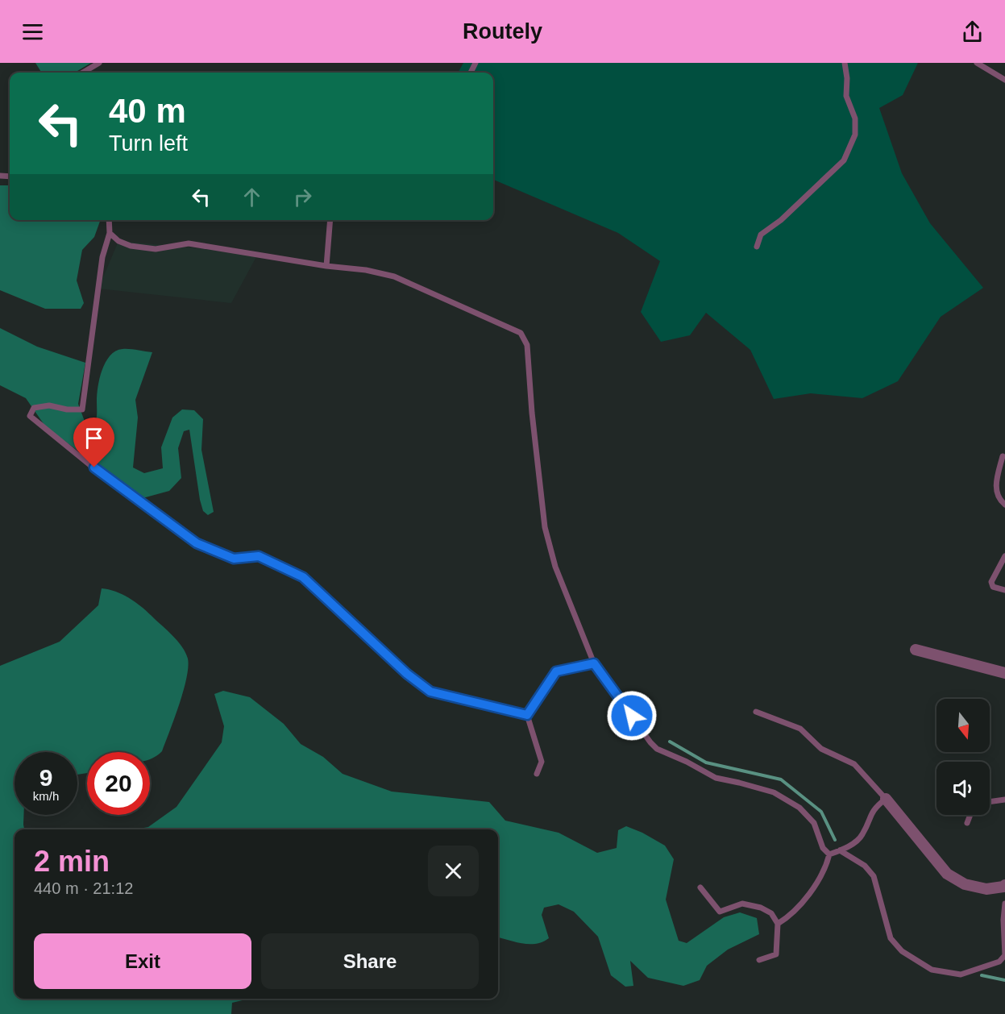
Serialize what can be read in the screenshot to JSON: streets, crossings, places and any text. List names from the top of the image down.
{
  "north": "bottom",
  "page": {
    "header": "Routely",
    "turn": ["40 m", "Turn left"],
    "speed": "9 km/h",
    "limit": "20",
    "heading": ["2 min", "440 m · 21:12"],
    "buttons": ["Exit", "Share"]
  }
}
